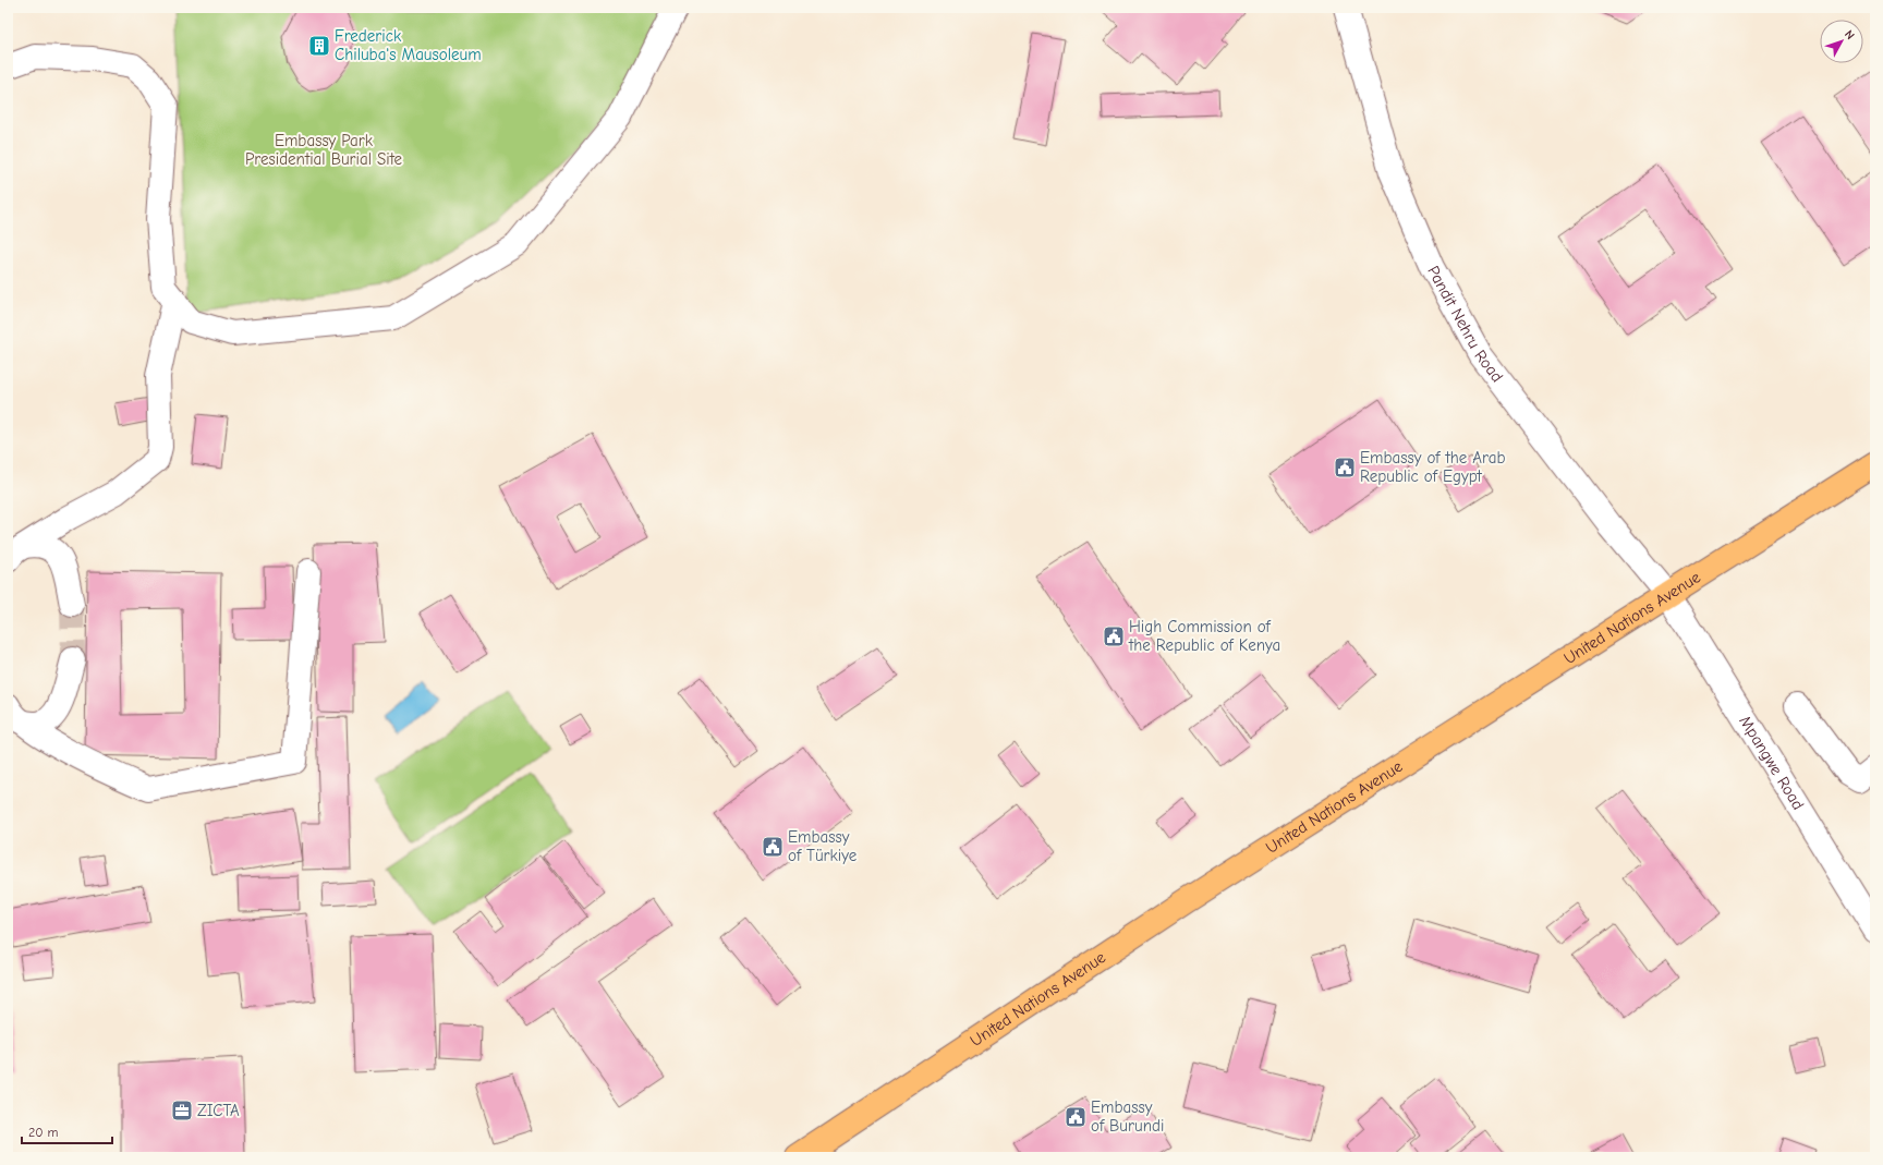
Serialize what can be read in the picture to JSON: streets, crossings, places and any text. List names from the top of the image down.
{
  "streets": {
    "main road": ["United Nations Avenue"],
    "street": ["Pandit Nehru Road", "Mpangwe Road"]
  },
  "crossings": [
    ["Pandit Nehru Road", "United Nations Avenue"],
    ["Pandit Nehru Road", "Mpangwe Road"],
    ["United Nations Avenue", "Mpangwe Road"]
  ],
  "parks": ["Embassy Park Presidential Burial Site"],
  "places": {
    "building": ["Frederick Chiluba's Mausoleum"],
    "public building": [
      "Embassy of the Arab Republic of Egypt",
      "High Commission of the Republic of Kenya",
      "Embassy of Türkiye",
      "Embassy of Burundi"
    ],
    "office": ["ZICTA"]
  },
  "scale_bar": "20 m",
  "north": "top right"
}
